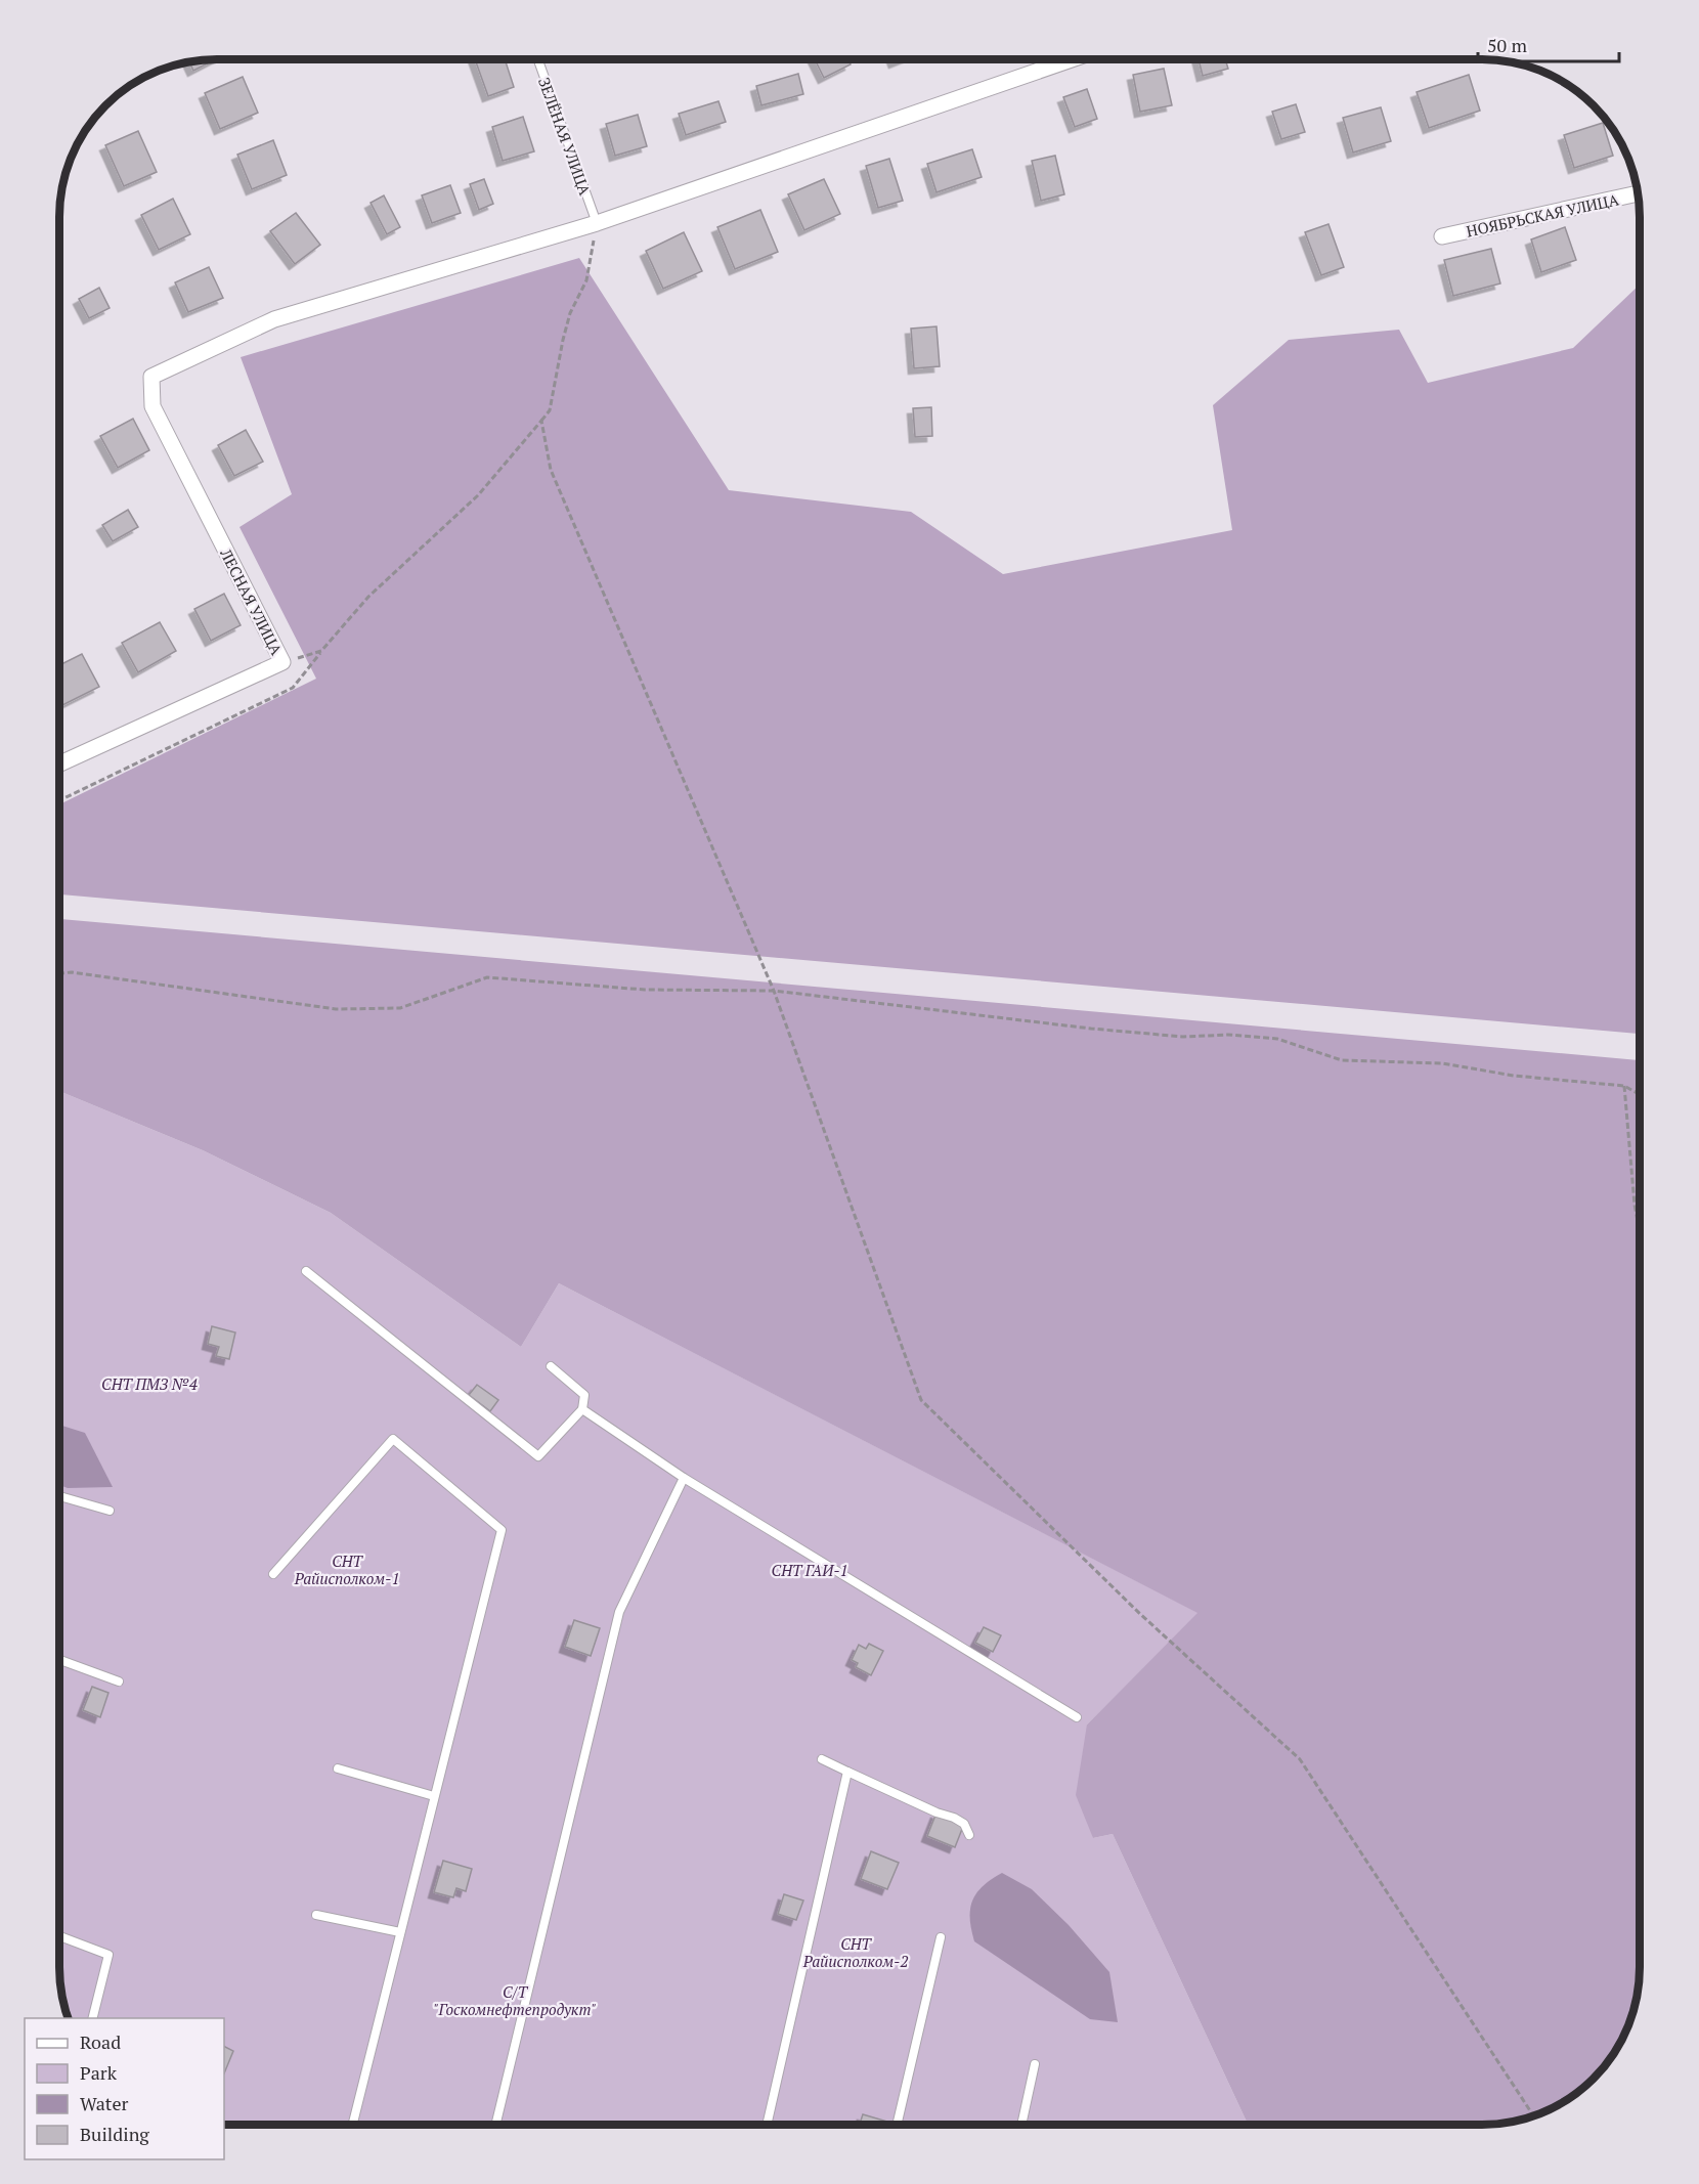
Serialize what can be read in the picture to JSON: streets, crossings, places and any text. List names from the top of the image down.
{
  "streets": {
    "street": ["НОЯБРЬСКАЯ УЛИЦА", "ЛЕСНАЯ УЛИЦА"],
    "lane": ["ЗЕЛЁНАЯ УЛИЦА"]
  },
  "crossings": [
    ["ЗЕЛЁНАЯ УЛИЦА", "ЛЕСНАЯ УЛИЦА"]
  ],
  "parks": [
    "СНТ ПМЗ №4",
    "СНТ Райисполком-1",
    "СНТ ГАИ-1",
    "СНТ Райисполком-2",
    "С/Т \"Госкомнефтепродукт\""
  ],
  "legend": [
    "Road",
    "Park",
    "Water",
    "Building"
  ],
  "scale_bar": "50 m"
}
